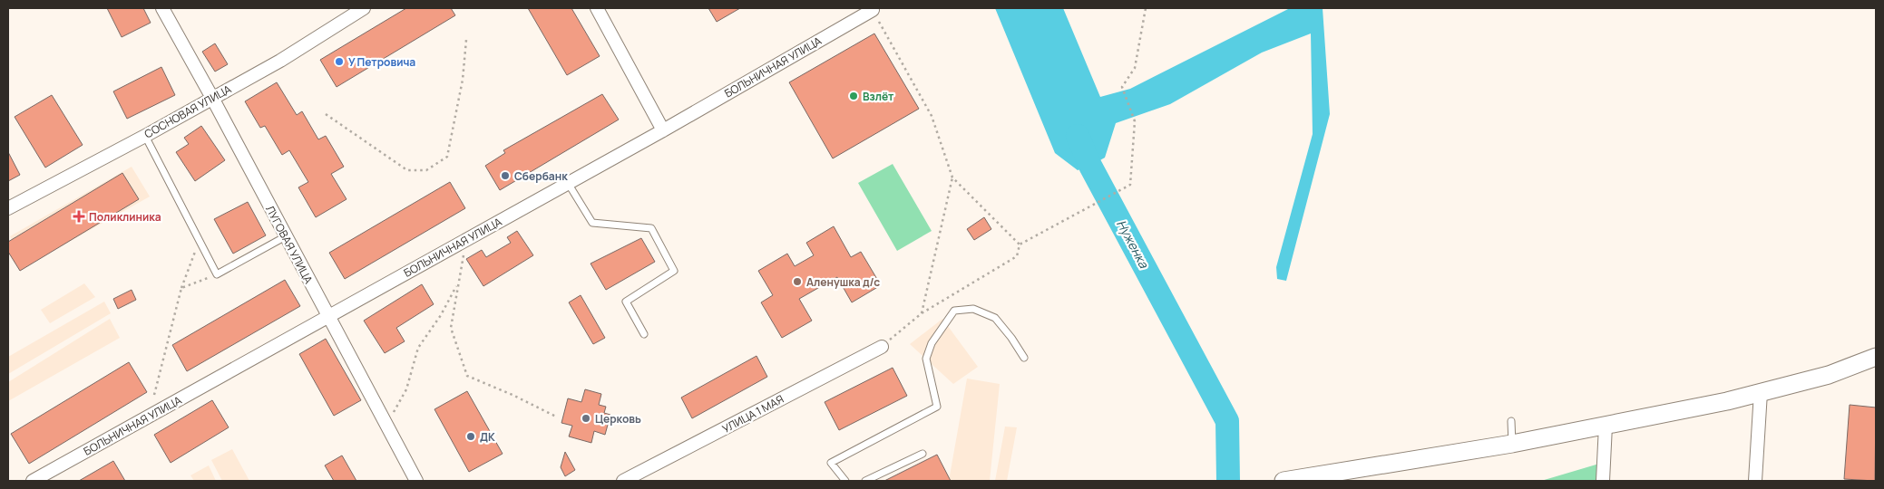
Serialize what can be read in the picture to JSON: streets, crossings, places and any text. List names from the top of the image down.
{
  "streets": {
    "street": [
      "БОЛЬНИЧНАЯ УЛИЦА",
      "СОСНОВАЯ УЛИЦА",
      "ЛУГОВАЯ УЛИЦА",
      "УЛИЦА 1 МАЯ"
    ]
  },
  "crossings": [
    ["БОЛЬНИЧНАЯ УЛИЦА", "ЛУГОВАЯ УЛИЦА"],
    ["СОСНОВАЯ УЛИЦА", "ЛУГОВАЯ УЛИЦА"]
  ],
  "water": ["Нуженка"],
  "places": {
    "other": [
      "У Петровича",
      "Взлёт",
      "Сбербанк",
      "Аленушка д/с",
      "Церковь",
      "ДК"
    ],
    "health": ["Поликлиника"]
  }
}
